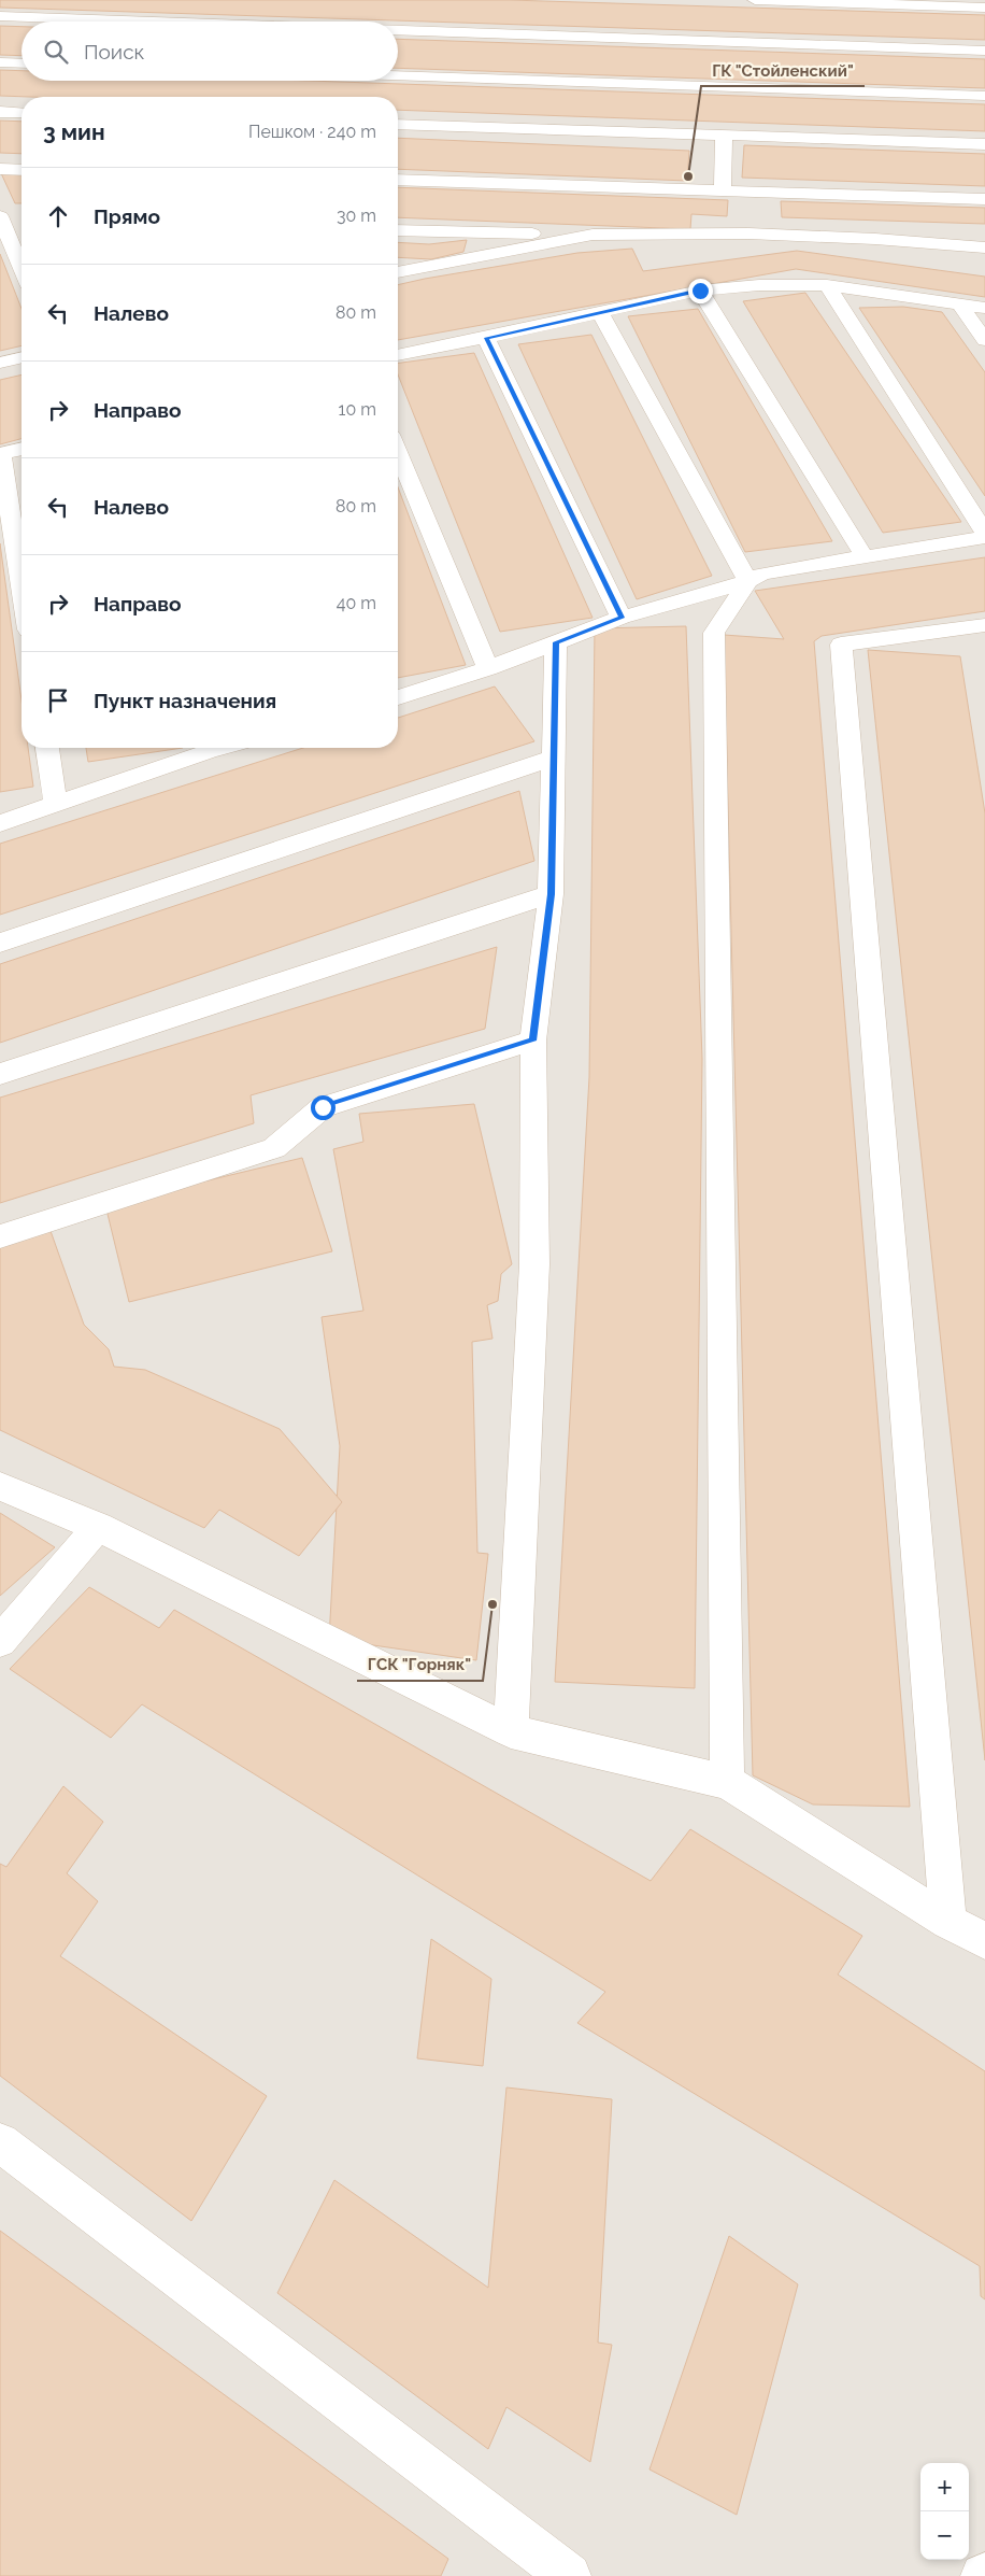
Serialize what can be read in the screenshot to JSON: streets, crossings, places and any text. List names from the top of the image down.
{
  "places": ["ГК \"Стойленский\"", "ГСК \"Горняк\""],
  "page": {
    "search": "Поиск",
    "heading": ["3 мин", "Пешком · 240 m"],
    "list": [
      ["Прямо", "30 m"],
      ["Налево", "80 m"],
      ["Направо", "10 m"],
      ["Налево", "80 m"],
      ["Направо", "40 m"],
      "Пункт назначения"
    ],
    "map_buttons": ["+", "−"]
  }
}
